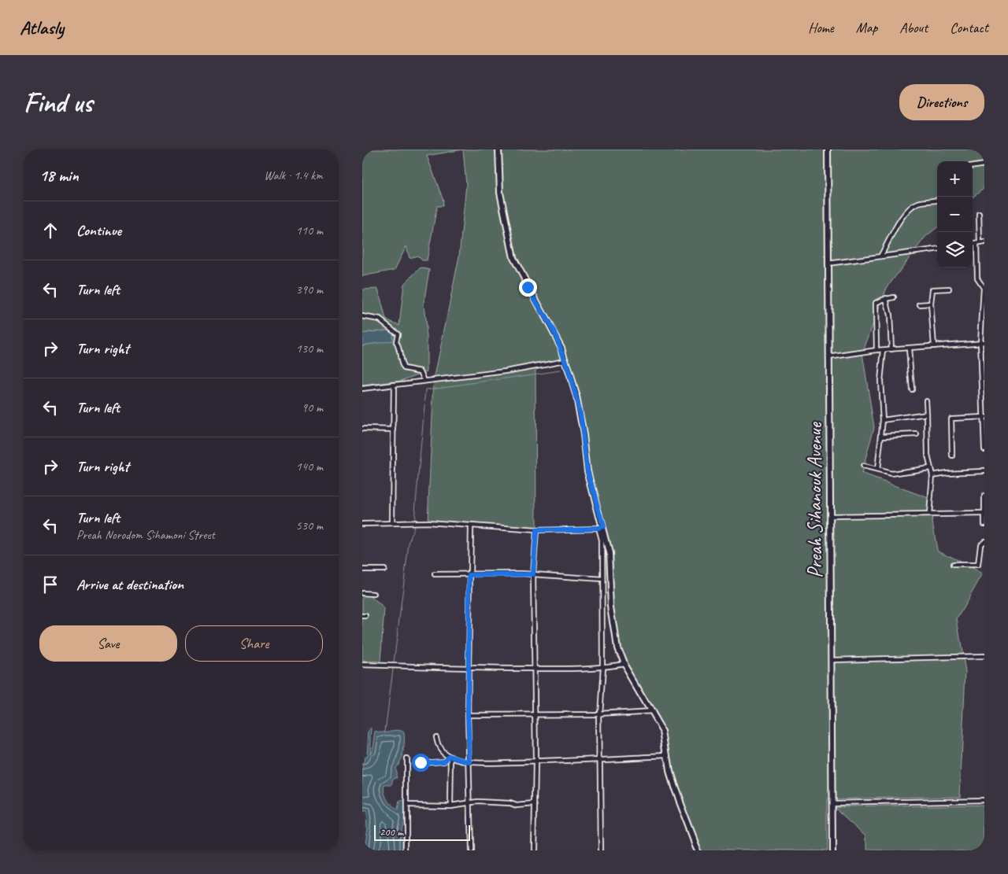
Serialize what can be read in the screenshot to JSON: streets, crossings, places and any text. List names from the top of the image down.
{
  "streets": {
    "main road": ["Preah Sihanouk Avenue"]
  },
  "scale_bar": "200 m",
  "page": {
    "header": "Atlasly",
    "nav": [
      "Home",
      "Map",
      "About",
      "Contact"
    ],
    "buttons": [
      "Directions",
      ["Save", "Share"]
    ],
    "title": "Find us",
    "heading": ["18 min", "Walk · 1.4 km"],
    "map_buttons": ["+", "−"],
    "list": [
      ["Continue", "110 m"],
      ["Turn left", "390 m"],
      ["Turn right", "130 m"],
      ["Turn left", "90 m"],
      ["Turn right", "140 m"],
      ["Turn left", "Preah Norodom Sihamoni Street", "530 m"],
      "Arrive at destination"
    ],
    "scale": "200 m"
  }
}
